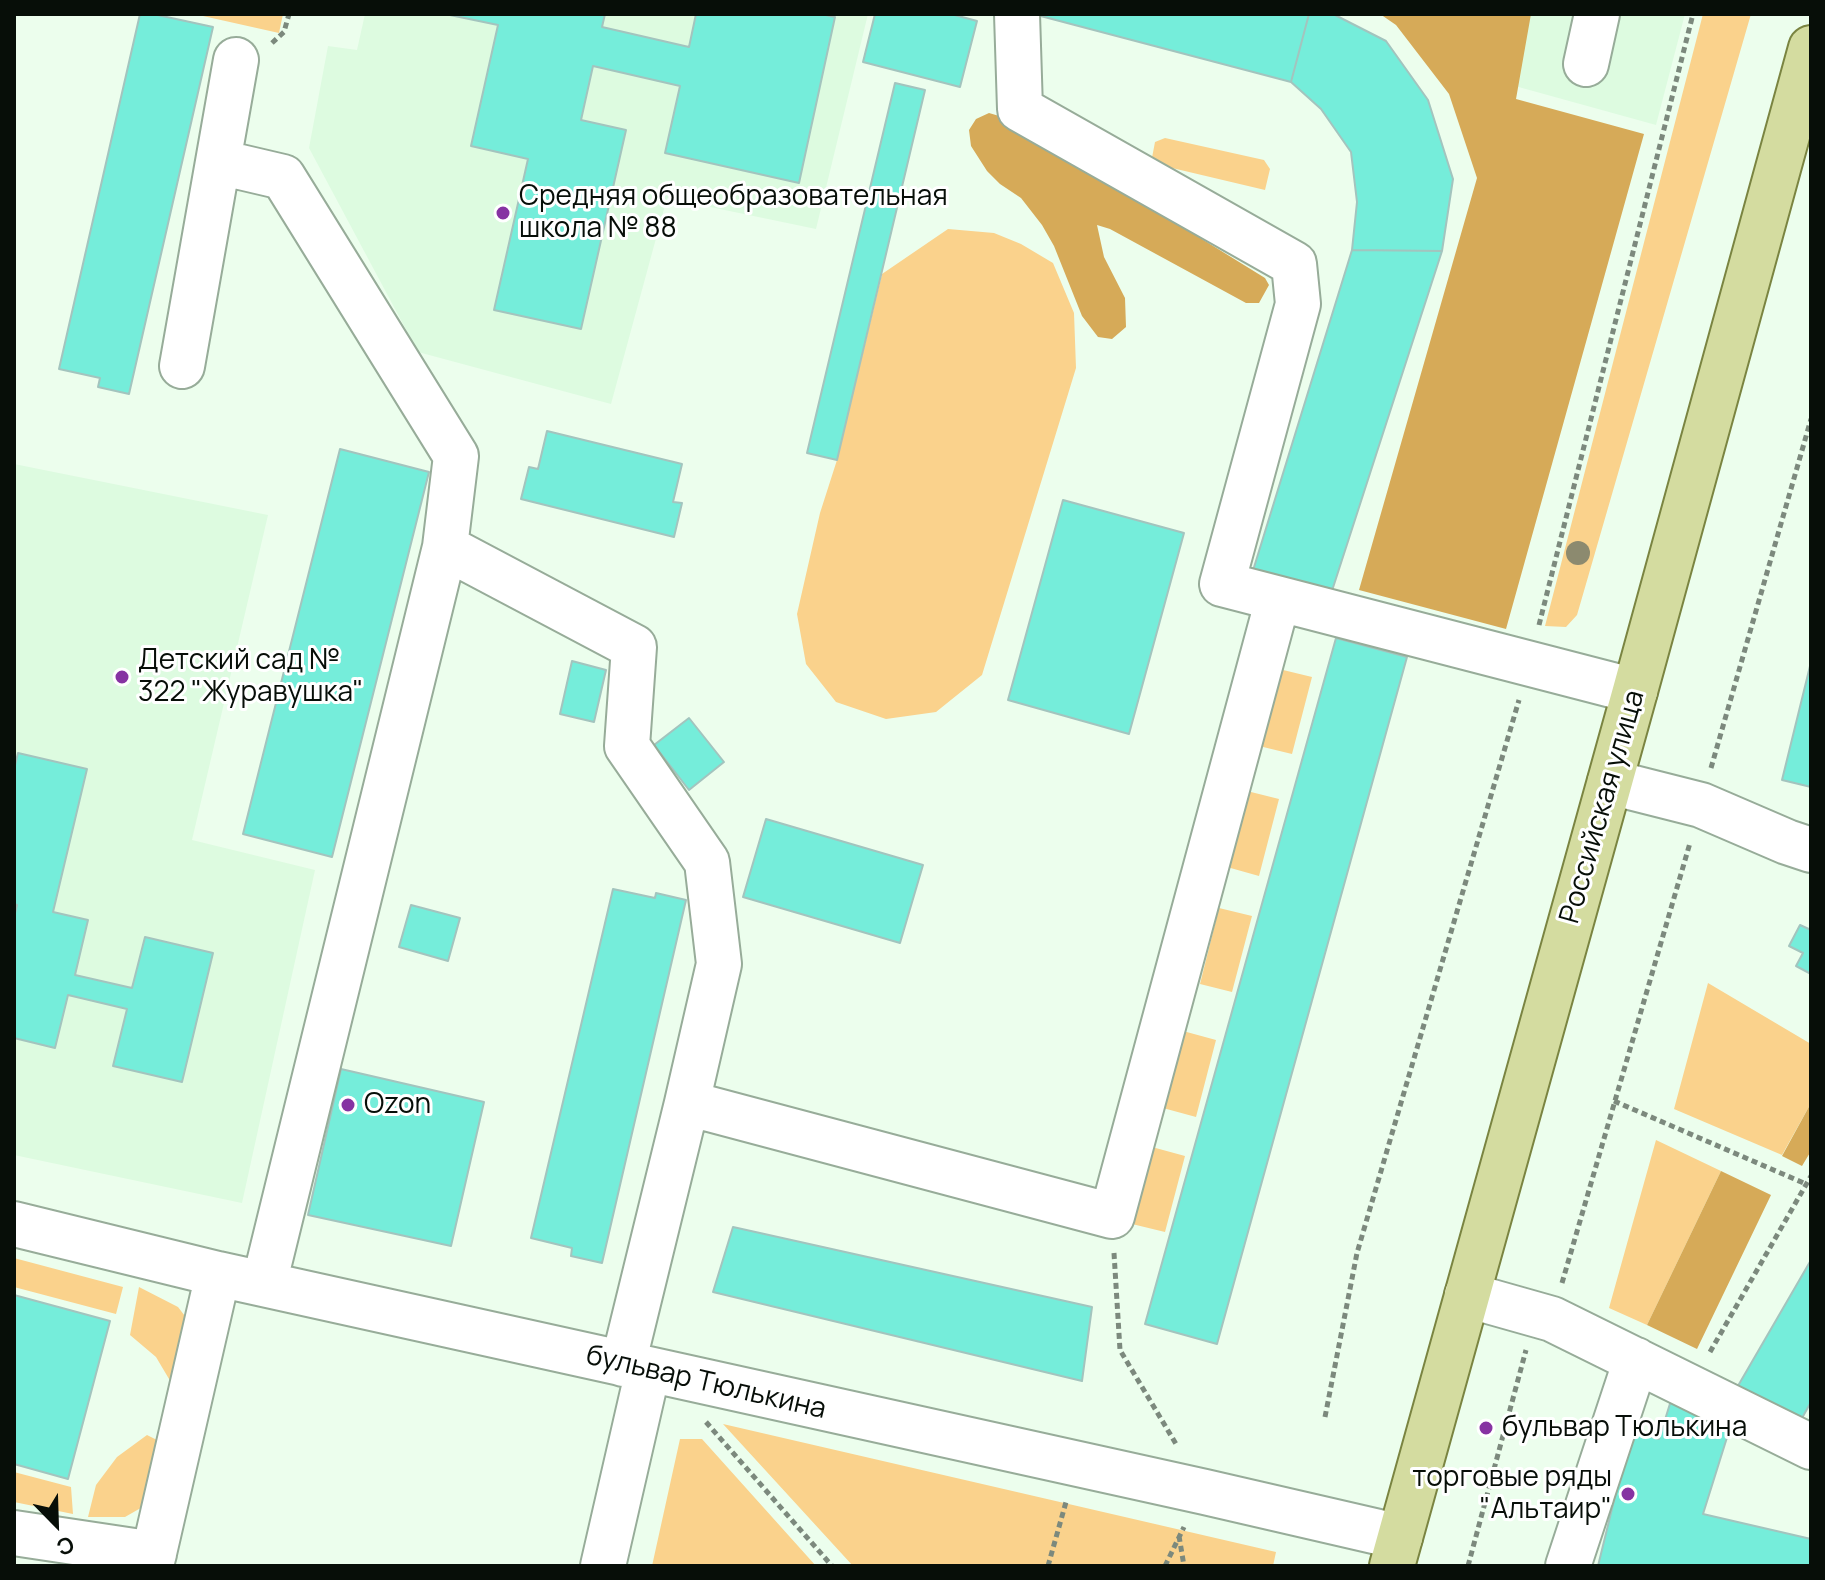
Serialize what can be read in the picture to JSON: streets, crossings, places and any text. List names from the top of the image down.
{
  "streets": {
    "main road": ["Российская улица"],
    "street": ["бульвар Тюлькина"]
  },
  "crossings": [
    ["Российская улица", "бульвар Тюлькина"]
  ],
  "places": [
    "Средняя общеобразовательная школа № 88",
    "Детский сад № 322 \"Журавушка\"",
    "Ozon",
    "бульвар Тюлькина",
    "торговые ряды \"Альтаир\""
  ],
  "north": "bottom right"
}
